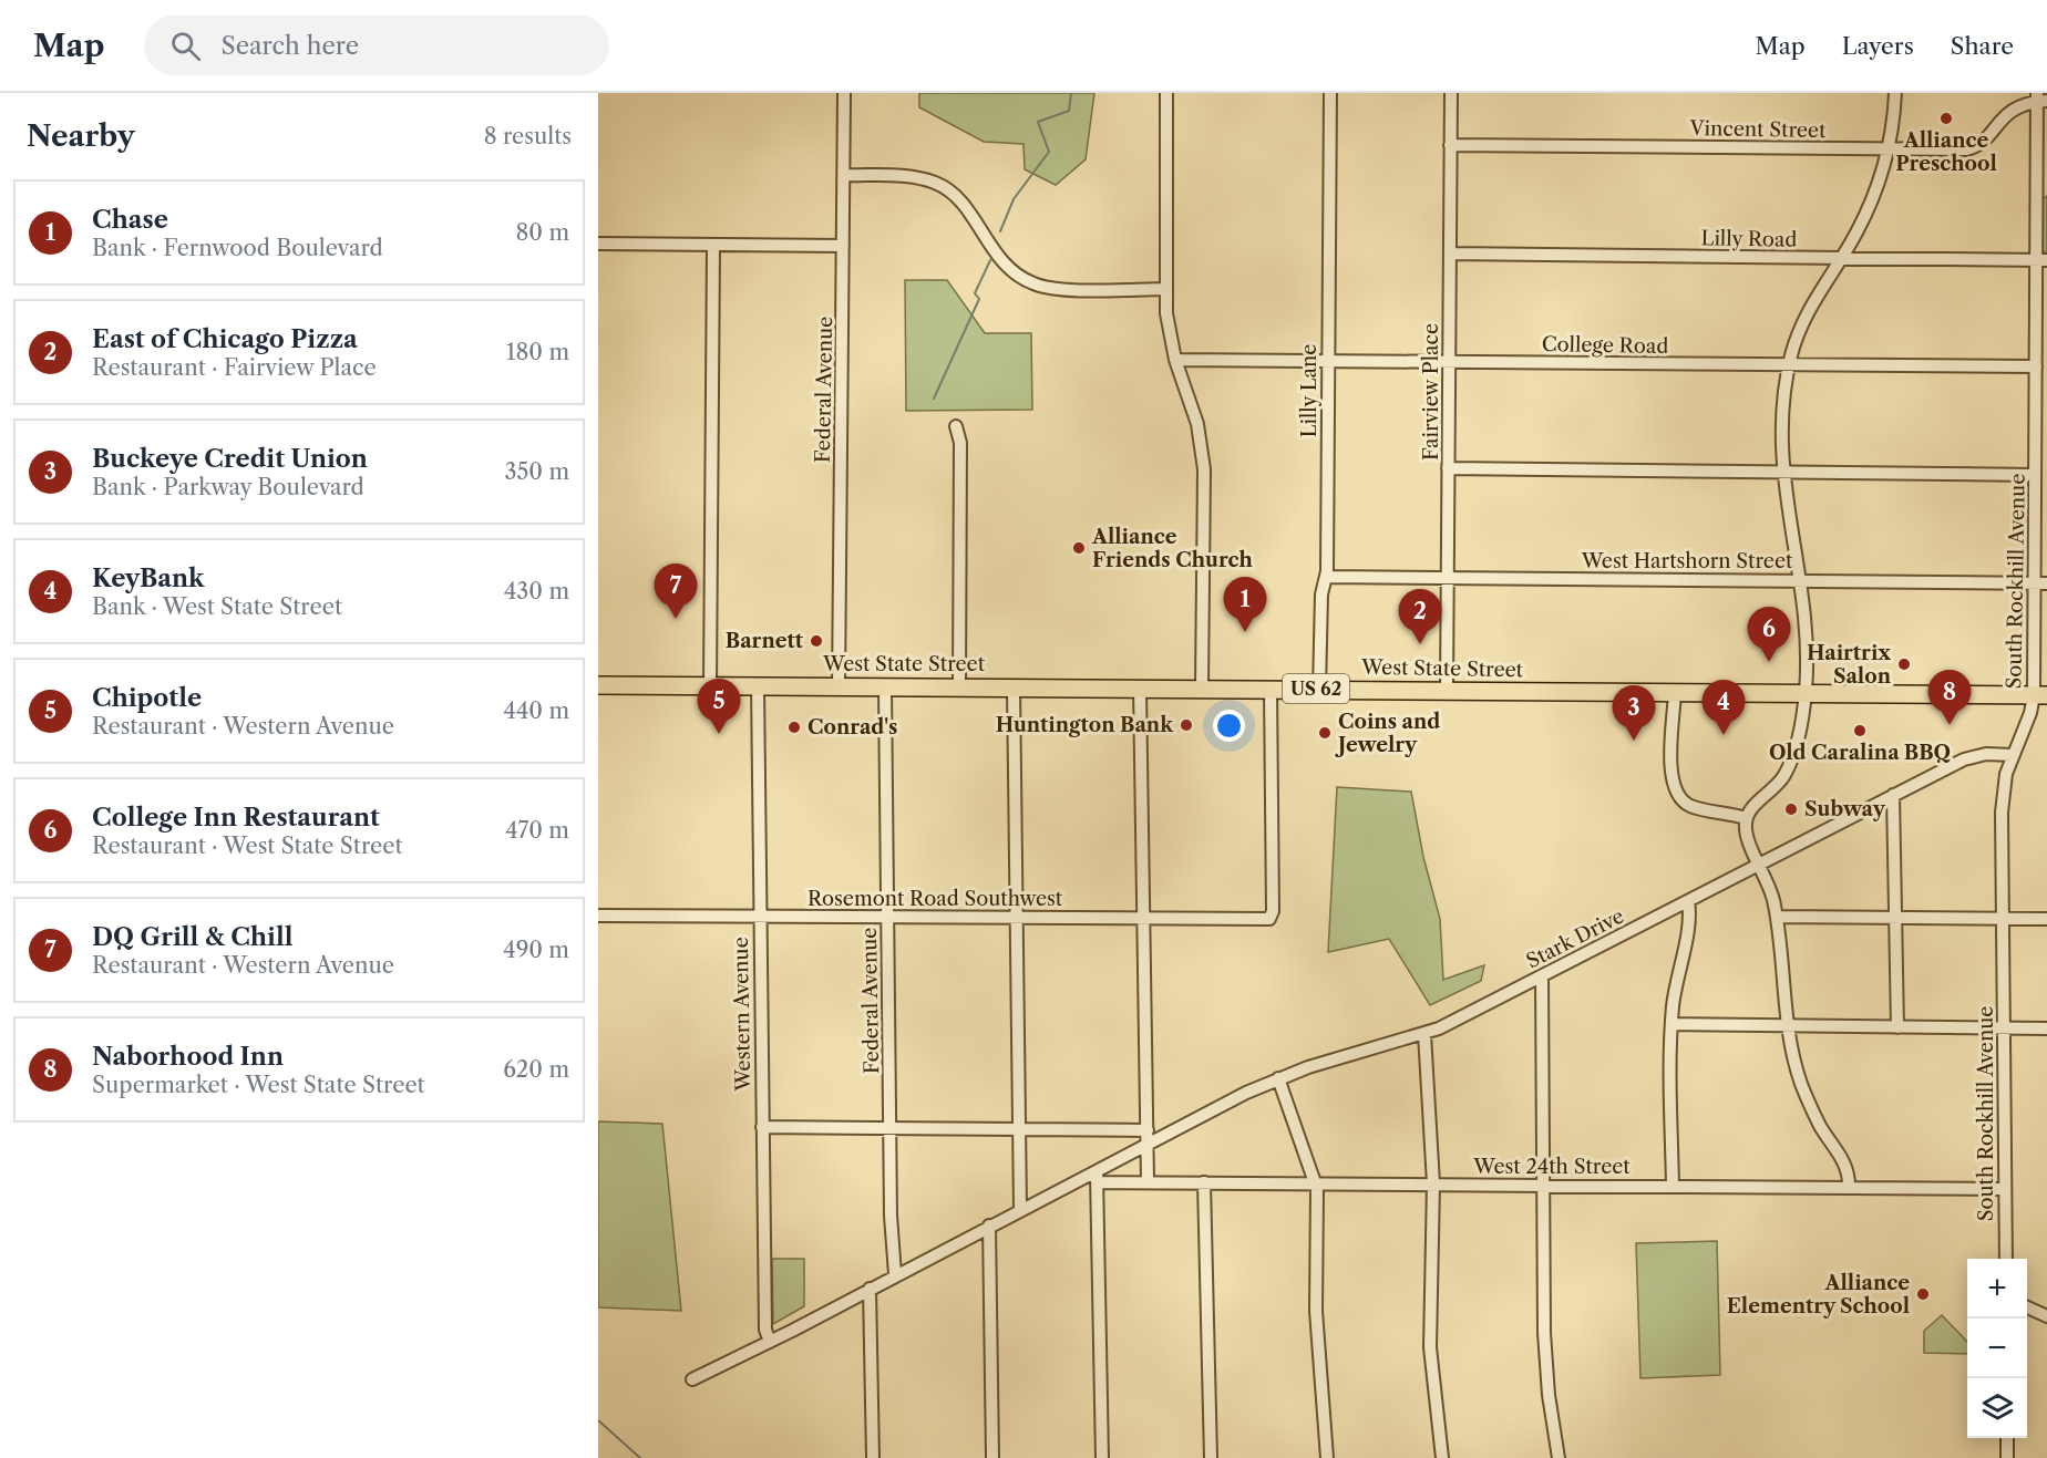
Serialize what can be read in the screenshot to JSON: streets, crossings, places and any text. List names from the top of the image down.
{
  "streets": {
    "highway": ["West State Street", "US 62"],
    "street": [
      "Vincent Street",
      "Lilly Road",
      "College Road",
      "Federal Avenue",
      "Lilly Lane",
      "Fairview Place",
      "West Hartshorn Street",
      "South Rockhill Avenue",
      "Rosemont Road Southwest",
      "Stark Drive",
      "Western Avenue",
      "West 24th Street"
    ]
  },
  "crossings": [
    ["Vincent Street", "Fairview Place"],
    ["Vincent Street", "South Rockhill Avenue"],
    ["Lilly Road", "Fairview Place"],
    ["Lilly Road", "South Rockhill Avenue"],
    ["College Road", "Lilly Lane"],
    ["College Road", "Fairview Place"],
    ["College Road", "South Rockhill Avenue"],
    ["Federal Avenue", "West State Street"],
    ["Federal Avenue", "Rosemont Road Southwest"],
    ["Federal Avenue", "Stark Drive"],
    ["Lilly Lane", "West Hartshorn Street"],
    ["Lilly Lane", "West State Street"],
    ["Fairview Place", "West Hartshorn Street"],
    ["Fairview Place", "West State Street"],
    ["West Hartshorn Street", "South Rockhill Avenue"],
    ["South Rockhill Avenue", "West State Street"],
    ["South Rockhill Avenue", "Stark Drive"],
    ["South Rockhill Avenue", "West 24th Street"],
    ["West State Street", "Rosemont Road Southwest"],
    ["West State Street", "Western Avenue"],
    ["Rosemont Road Southwest", "Western Avenue"],
    ["Stark Drive", "Western Avenue"],
    ["Stark Drive", "West 24th Street"]
  ],
  "places": [
    "Alliance Preschool",
    "Alliance Friends Church",
    "Barnett",
    "Hairtrix Salon",
    "Huntington Bank",
    "Conrad's",
    "Old Caralina BBQ",
    "Coins and Jewelry",
    "Subway",
    "Alliance Elementry School"
  ],
  "page": {
    "header": "Map",
    "search": "Search here",
    "nav": ["Map", "Layers", "Share"],
    "heading": ["Nearby", "8 results"],
    "list": [
      {
        "mark": "1",
        "name": "Chase",
        "note": "Bank · Fernwood Boulevard",
        "value": "80 m"
      },
      {
        "mark": "2",
        "name": "East of Chicago Pizza",
        "note": "Restaurant · Fairview Place",
        "value": "180 m"
      },
      {
        "mark": "3",
        "name": "Buckeye Credit Union",
        "note": "Bank · Parkway Boulevard",
        "value": "350 m"
      },
      {
        "mark": "4",
        "name": "KeyBank",
        "note": "Bank · West State Street",
        "value": "430 m"
      },
      {
        "mark": "5",
        "name": "Chipotle",
        "note": "Restaurant · Western Avenue",
        "value": "440 m"
      },
      {
        "mark": "6",
        "name": "College Inn Restaurant",
        "note": "Restaurant · West State Street",
        "value": "470 m"
      },
      {
        "mark": "7",
        "name": "DQ Grill & Chill",
        "note": "Restaurant · Western Avenue",
        "value": "490 m"
      },
      {
        "mark": "8",
        "name": "Naborhood Inn",
        "note": "Supermarket · West State Street",
        "value": "620 m"
      }
    ],
    "pins": [
      "7",
      "1",
      "2",
      "6",
      "8",
      "5",
      "4",
      "3"
    ],
    "map_buttons": ["+", "−"]
  }
}
